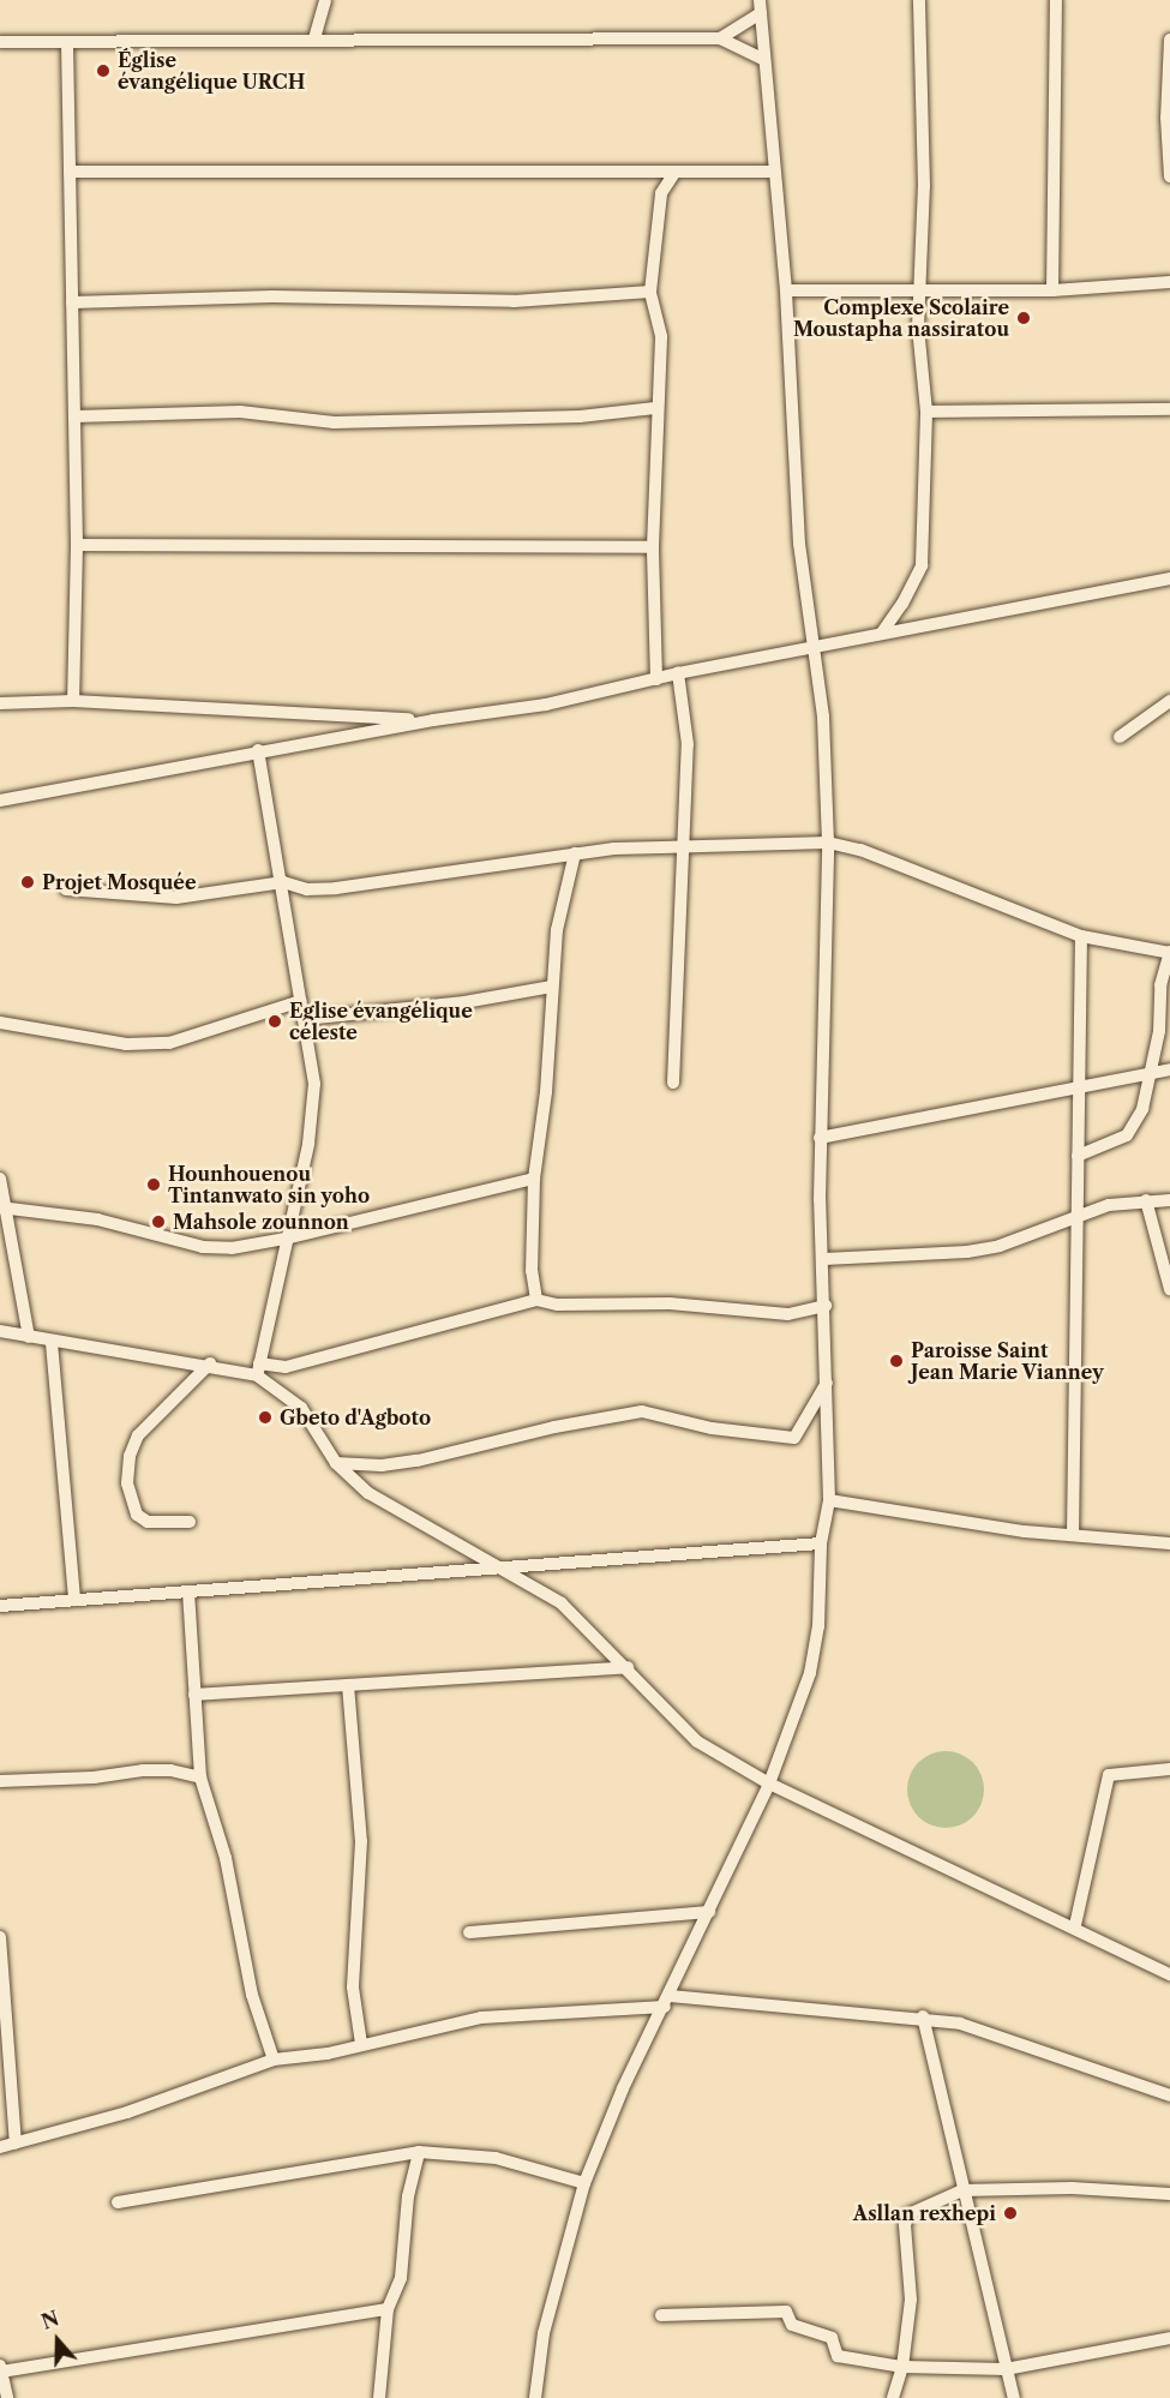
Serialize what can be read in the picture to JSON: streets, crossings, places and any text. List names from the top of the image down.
{
  "places": [
    "Église évangélique URCH",
    "Complexe Scolaire Moustapha nassiratou",
    "Projet Mosquée",
    "Eglise évangélique céleste",
    "Hounhouenou Tintanwato sin yoho",
    "Mahsole zounnon",
    "Paroisse Saint Jean Marie Vianney",
    "Gbeto d'Agboto",
    "Asllan rexhepi"
  ],
  "north": "top"
}
